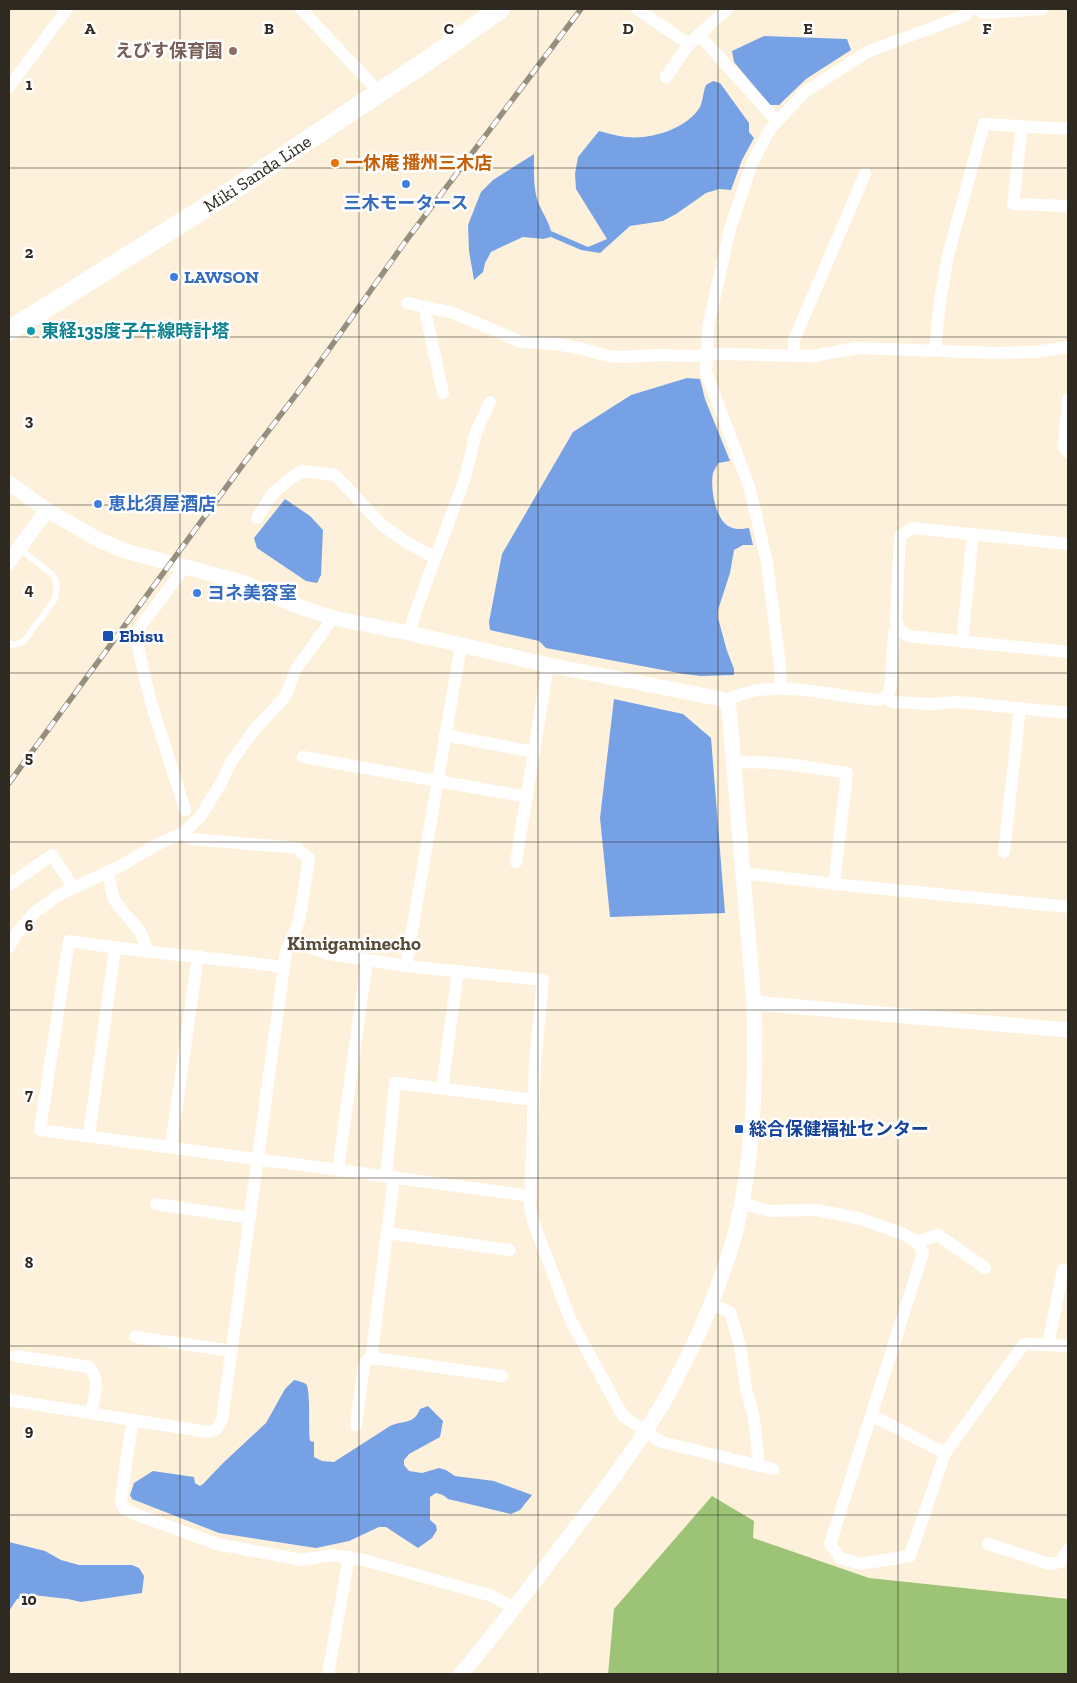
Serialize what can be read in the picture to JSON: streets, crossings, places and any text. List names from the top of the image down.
{
  "streets": {
    "main road": ["Miki Sanda Line"]
  },
  "districts": ["Kimigaminecho"],
  "places": {
    "other": [
      "えびす保育園",
      "一休庵 播州三木店",
      "三木モータース",
      "LAWSON",
      "東経135度子午線時計塔",
      "恵比須屋酒店",
      "ヨネ美容室"
    ],
    "transit": ["Ebisu", "総合保健福祉センター"]
  },
  "grid": {
    "columns": [
      "A",
      "B",
      "C",
      "D",
      "E",
      "F"
    ],
    "rows": [
      "1",
      "2",
      "3",
      "4",
      "5",
      "6",
      "7",
      "8",
      "9",
      "10"
    ]
  }
}
